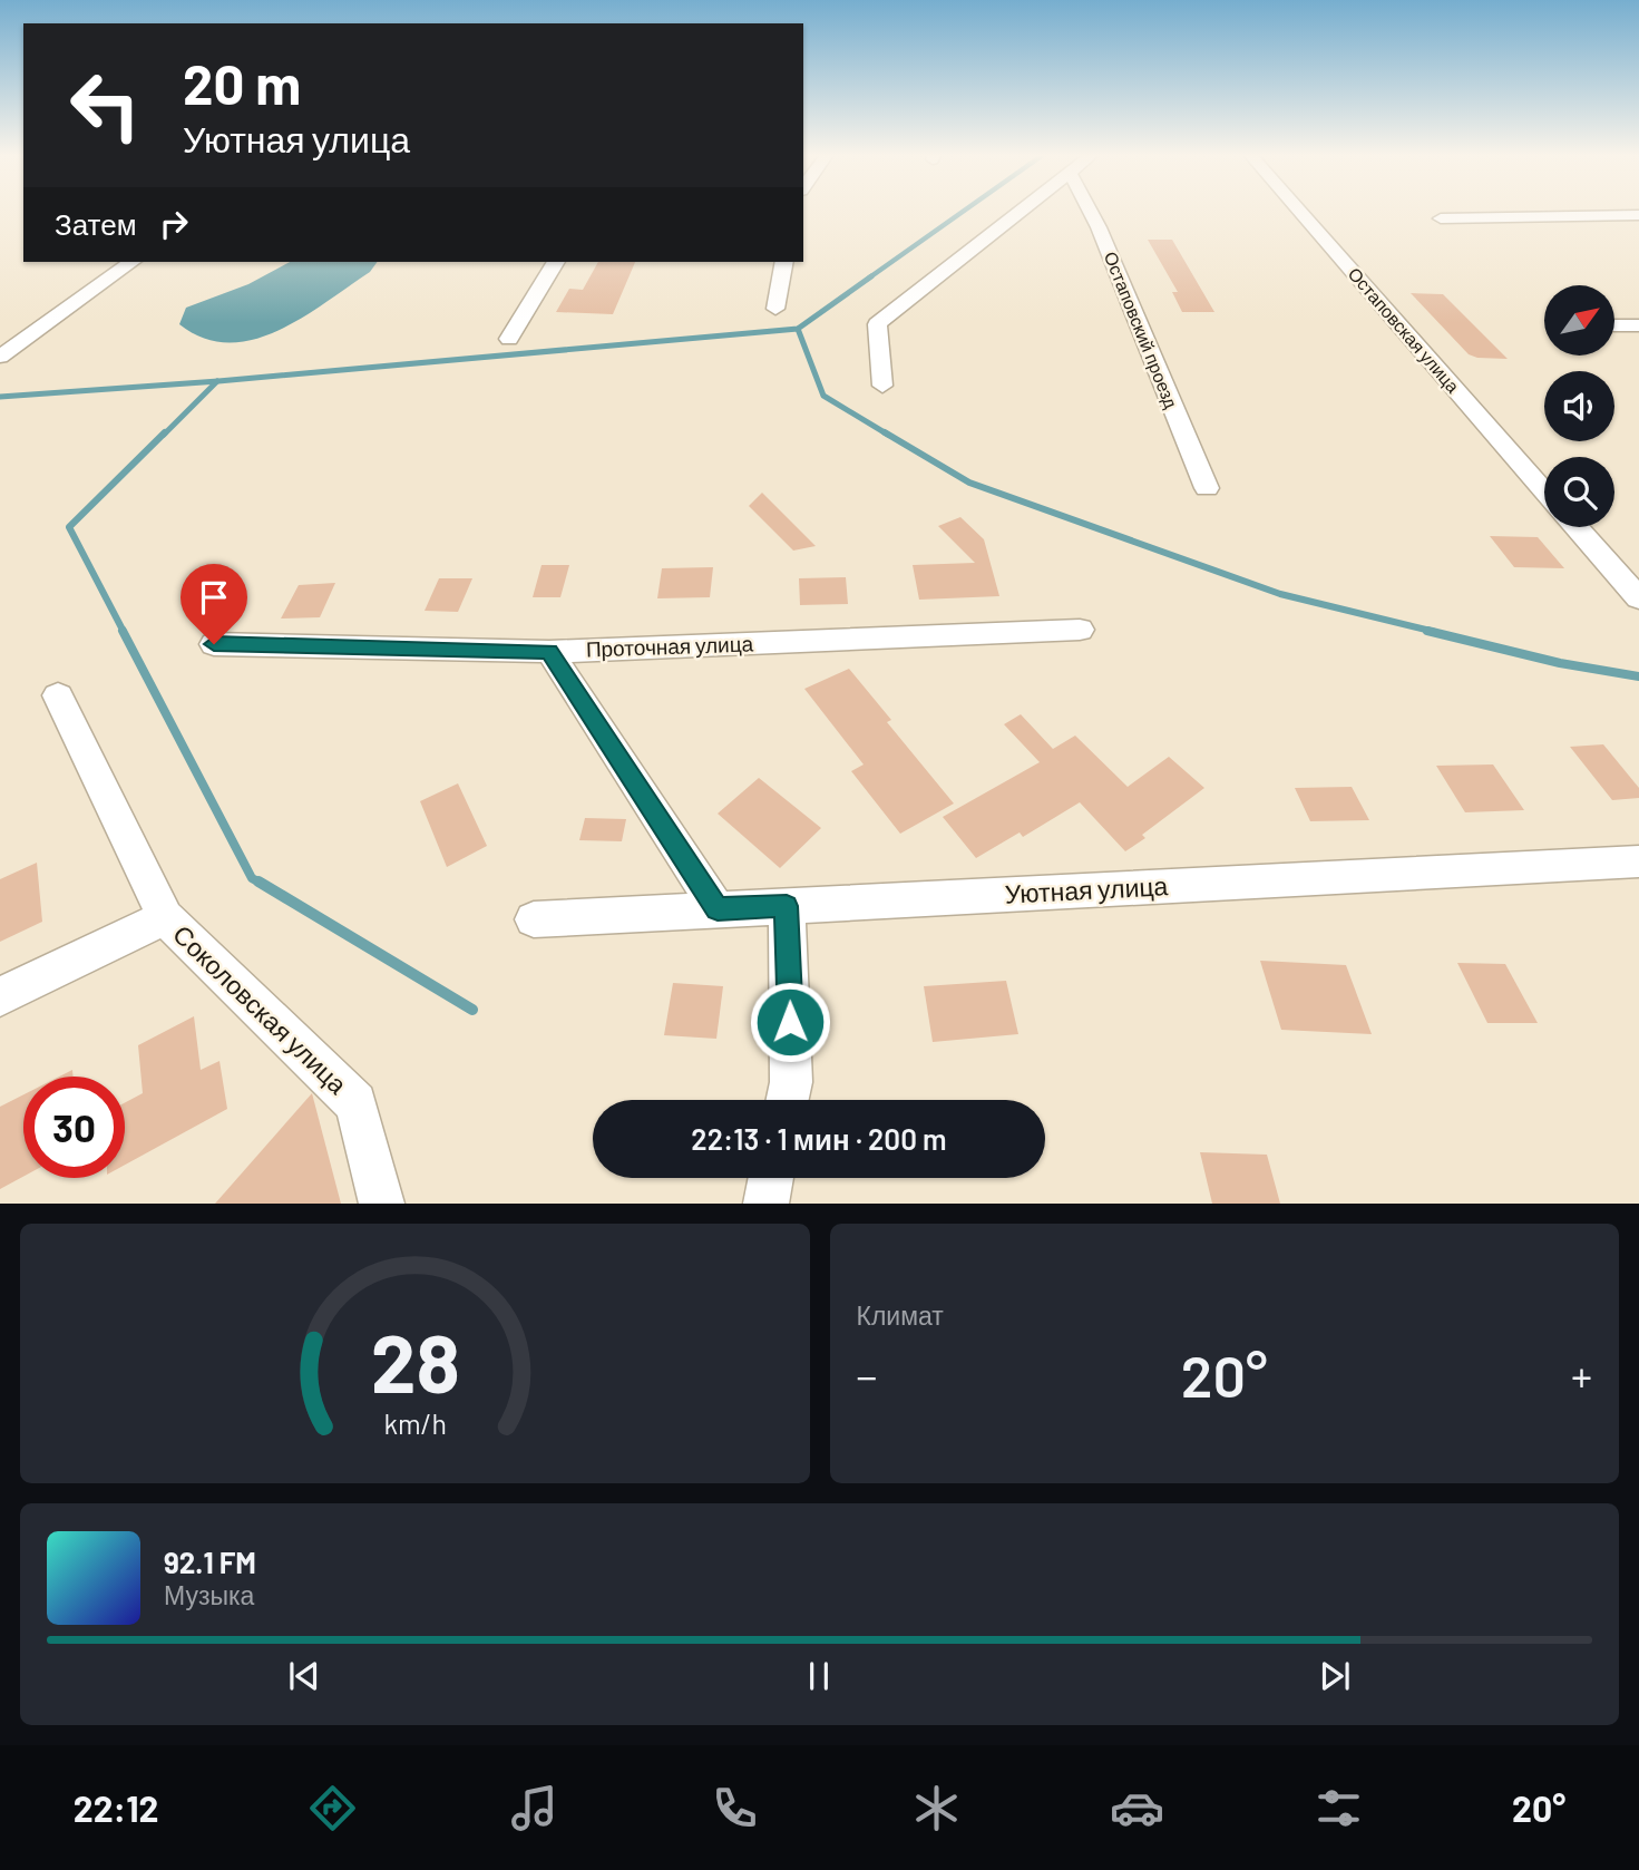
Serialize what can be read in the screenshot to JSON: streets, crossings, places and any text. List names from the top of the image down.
{
  "streets": {
    "street": [
      "Остаповский проезд",
      "Остаповская улица",
      "Проточная улица",
      "Уютная улица",
      "Соколовская улица"
    ]
  },
  "north": "top right",
  "page": {
    "turn": ["20 m", "Уютная улица"],
    "then": "Затем",
    "limit": "30",
    "trip": "22:13 · 1 мин · 200 m",
    "tile": "Климат",
    "heat": ["−", "20°", "+"],
    "song": ["92.1 FM", "Музыка"],
    "tabs": ["22:12", "20°"],
    "gauge": ["28", "km/h"]
  }
}
